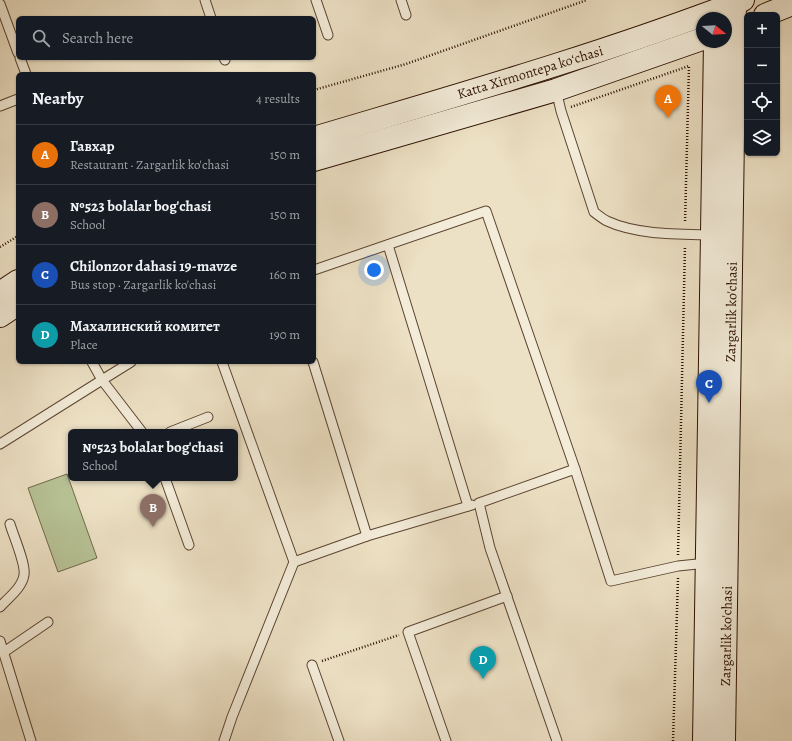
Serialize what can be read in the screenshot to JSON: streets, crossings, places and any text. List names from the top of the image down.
{
  "streets": {
    "main road": ["Katta Xirmontepa koʻchasi", "Zargarlik ko'chasi"]
  },
  "north": "right",
  "page": {
    "map_buttons": ["+", "−"],
    "search": "Search here",
    "heading": ["Nearby", "4 results"],
    "pins": [
      "A",
      "C",
      "B",
      "D"
    ],
    "list": [
      {
        "mark": "A",
        "name": "Гавхар",
        "note": "Restaurant · Zargarlik ko'chasi",
        "value": "150 m"
      },
      {
        "mark": "B",
        "name": "№523 bolalar bog'chasi",
        "note": "School",
        "value": "150 m"
      },
      {
        "mark": "C",
        "name": "Chilonzor dahasi 19-mavze",
        "note": "Bus stop · Zargarlik ko'chasi",
        "value": "160 m"
      },
      {
        "mark": "D",
        "name": "Махалинский комитет",
        "note": "Place",
        "value": "190 m"
      }
    ],
    "popup": ["№523 bolalar bog'chasi", "School"]
  }
}
